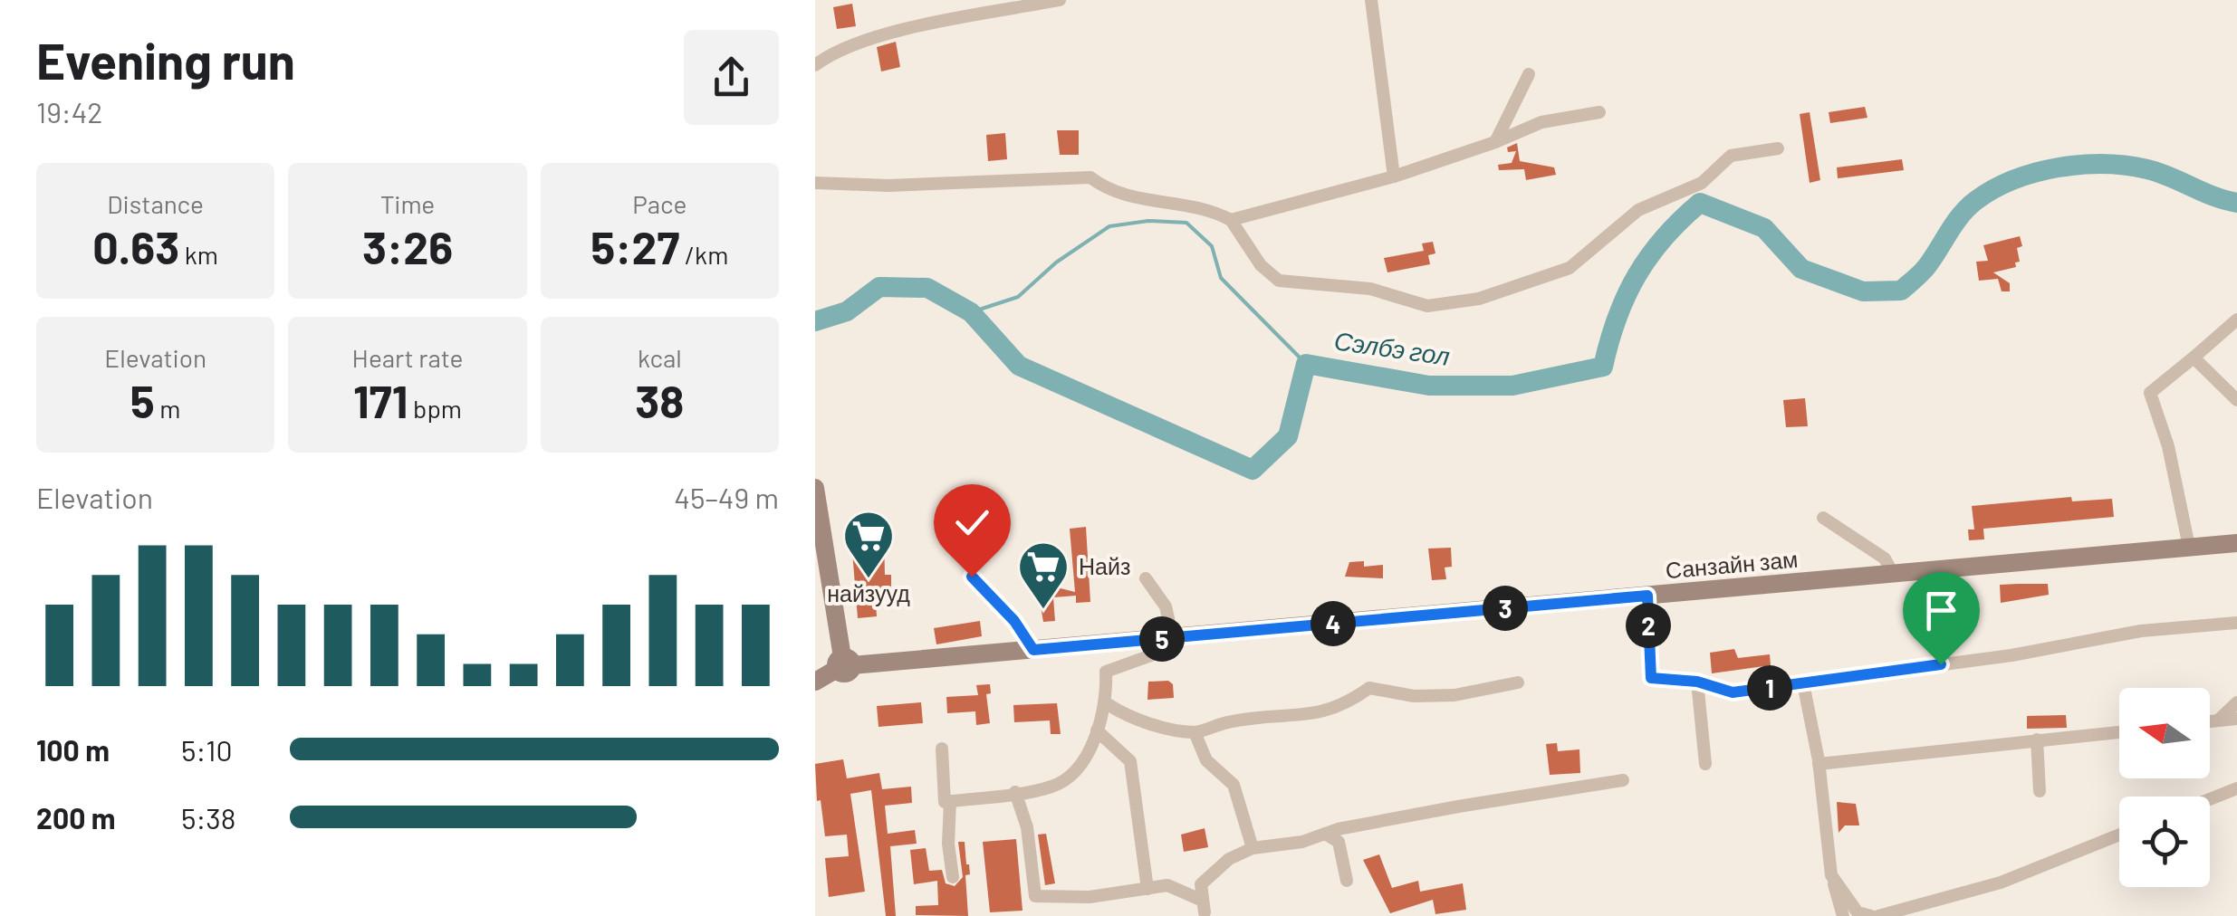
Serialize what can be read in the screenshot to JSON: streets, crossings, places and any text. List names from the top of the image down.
{
  "streets": {
    "main road": ["Санзайн зам"]
  },
  "water": ["Сэлбэ гол"],
  "places": {
    "supermarket": ["найзууд", "Найз"]
  },
  "north": "left",
  "page": {
    "heading": ["Evening run", "19:42"],
    "stats": [
      ["Distance", "0.63 km"],
      ["Time", "3:26"],
      ["Pace", "5:27 /km"],
      ["Elevation", "5 m"],
      ["Heart rate", "171 bpm"],
      ["kcal", "38"]
    ],
    "chart": ["Elevation", "45–49 m"],
    "pins": [
      "3",
      "4",
      "2",
      "5",
      "1"
    ],
    "list": [
      {
        "name": "100 m",
        "note": "5:10"
      },
      {
        "name": "200 m",
        "note": "5:38"
      }
    ]
  }
}
